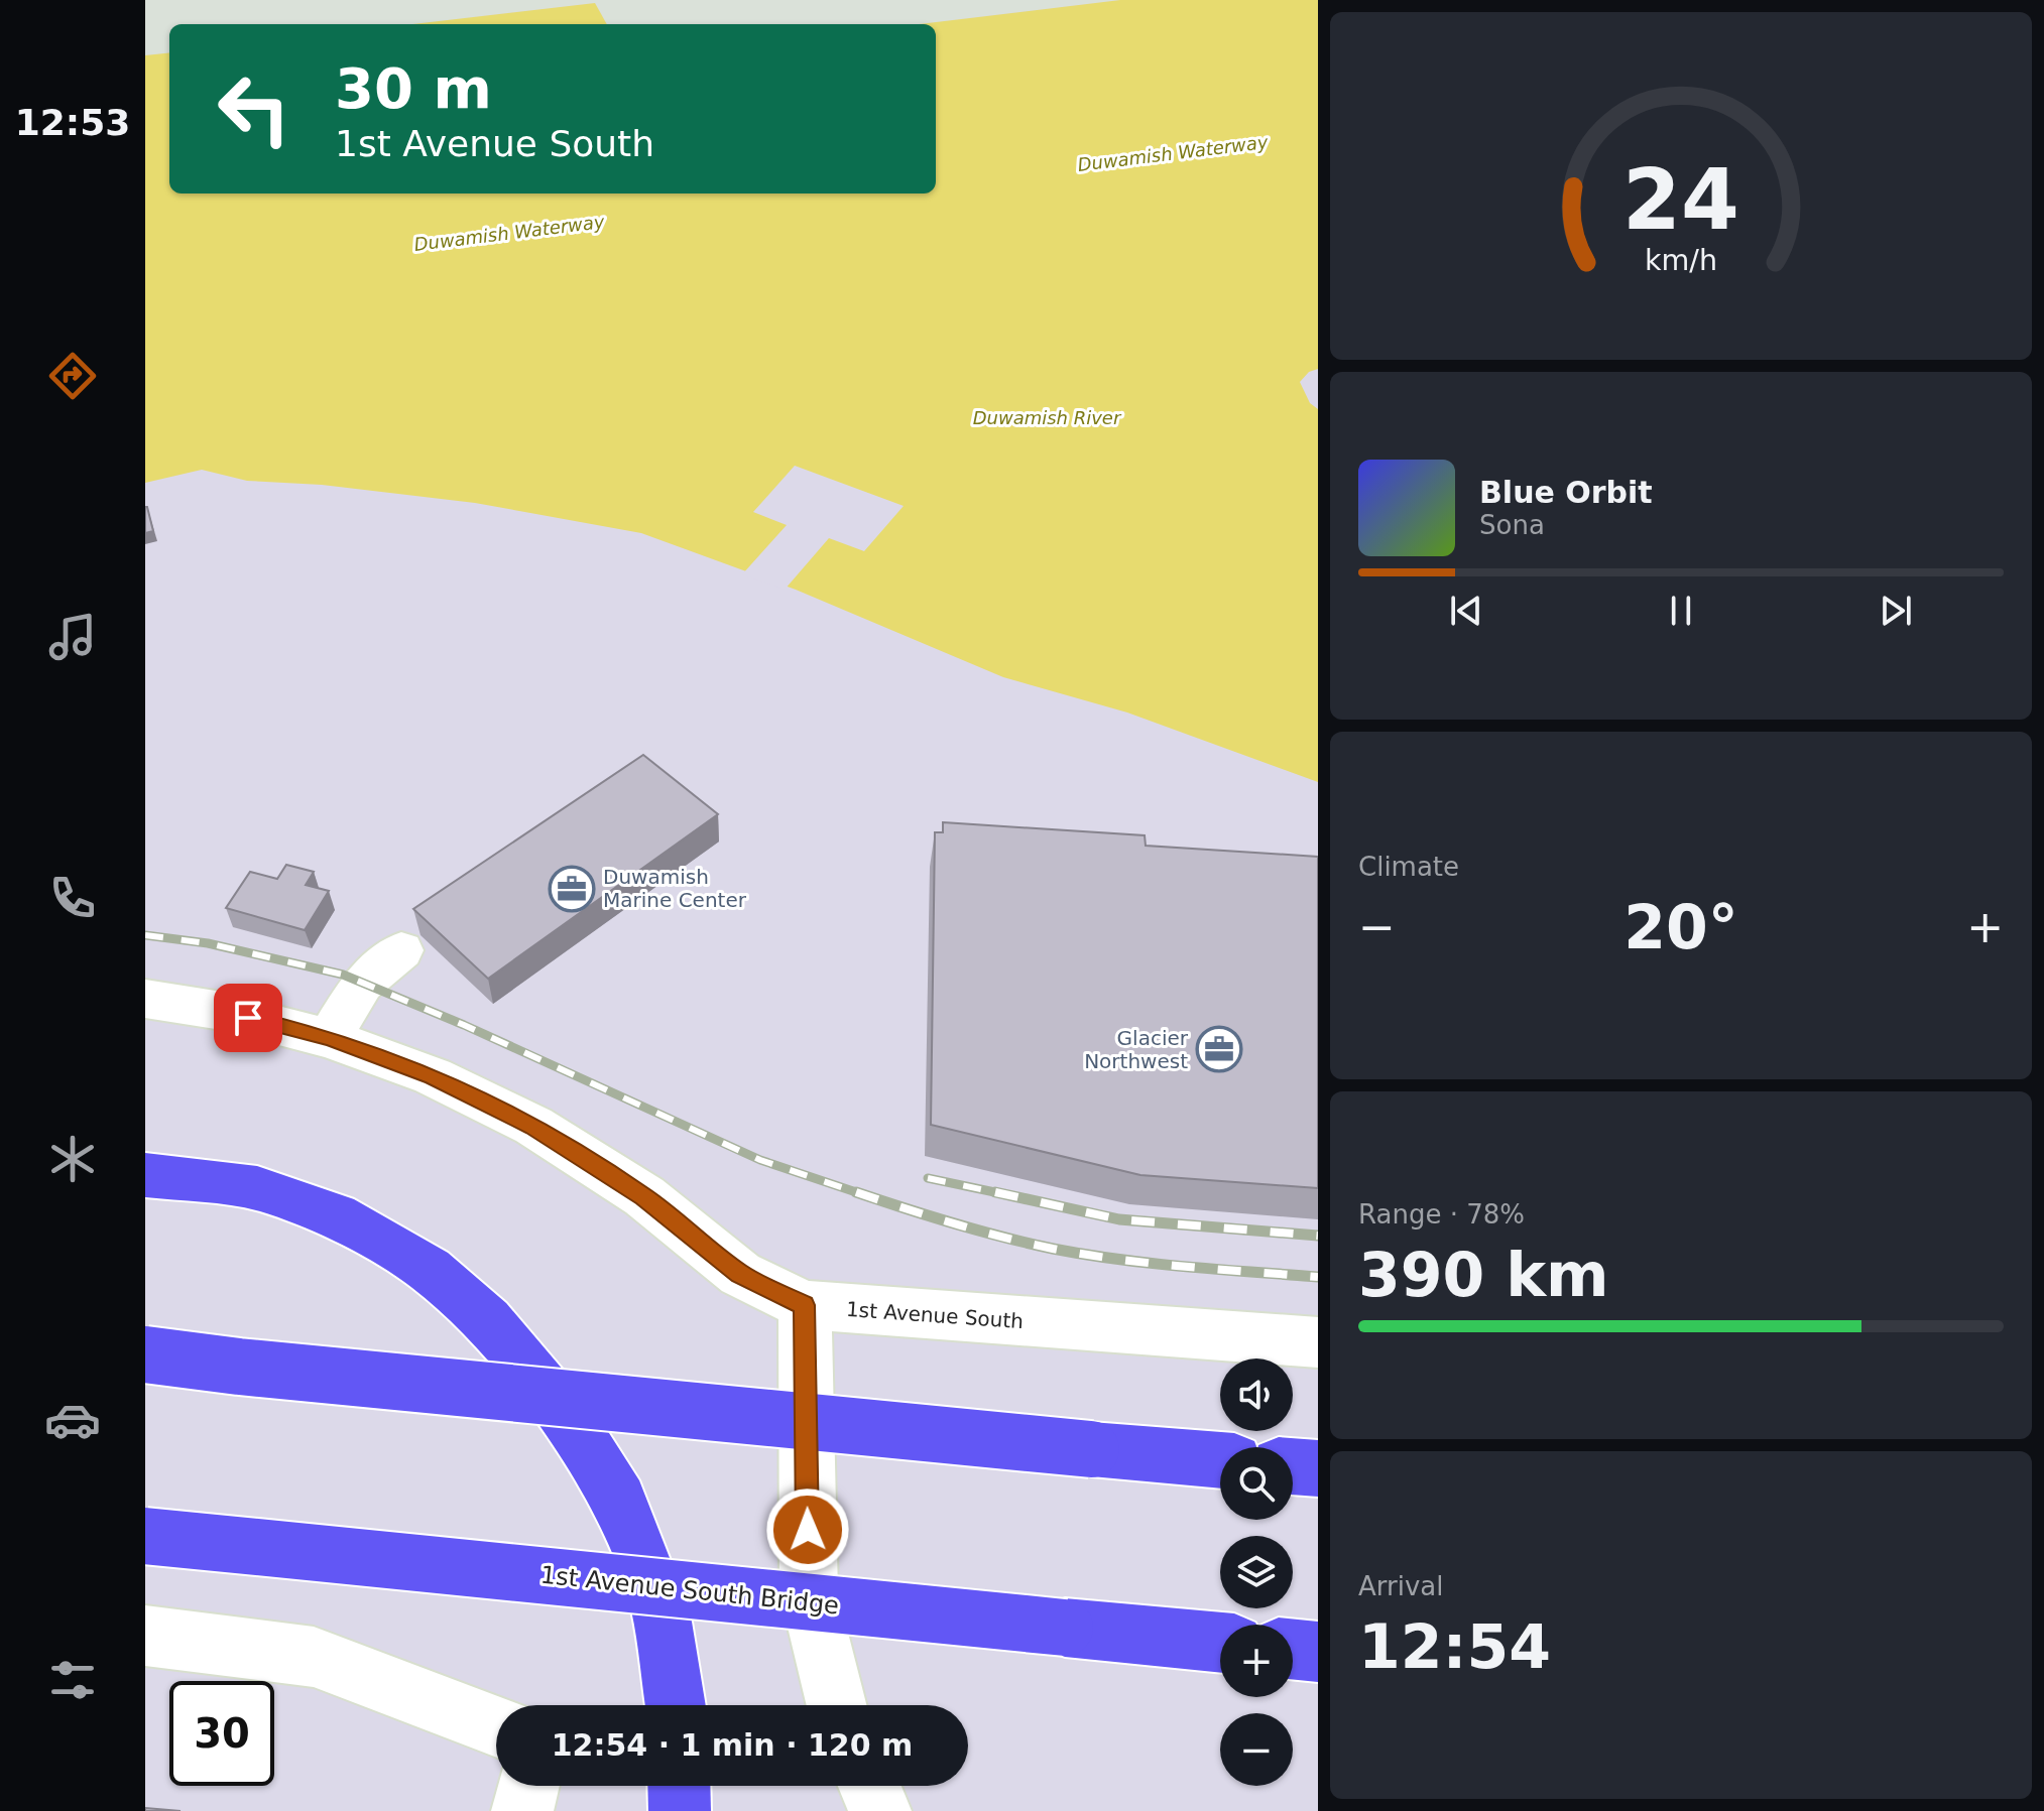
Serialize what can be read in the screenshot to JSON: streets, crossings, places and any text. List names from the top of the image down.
{
  "streets": {
    "highway": ["1st Avenue South Bridge"],
    "street": ["1st Avenue South"]
  },
  "water": ["Duwamish Waterway", "Duwamish River"],
  "places": {
    "office": ["Duwamish Marine Center", "Glacier Northwest"]
  },
  "page": {
    "tabs": "12:53",
    "turn": ["30 m", "1st Avenue South"],
    "song": ["Blue Orbit", "Sona"],
    "tile": [
      "Climate",
      ["Range · 78%", "390 km"],
      ["Arrival", "12:54"]
    ],
    "heat": ["−", "20°", "+"],
    "map_buttons": ["+", "−"],
    "limit": "30",
    "trip": "12:54 · 1 min · 120 m",
    "gauge": ["24", "km/h"]
  }
}
